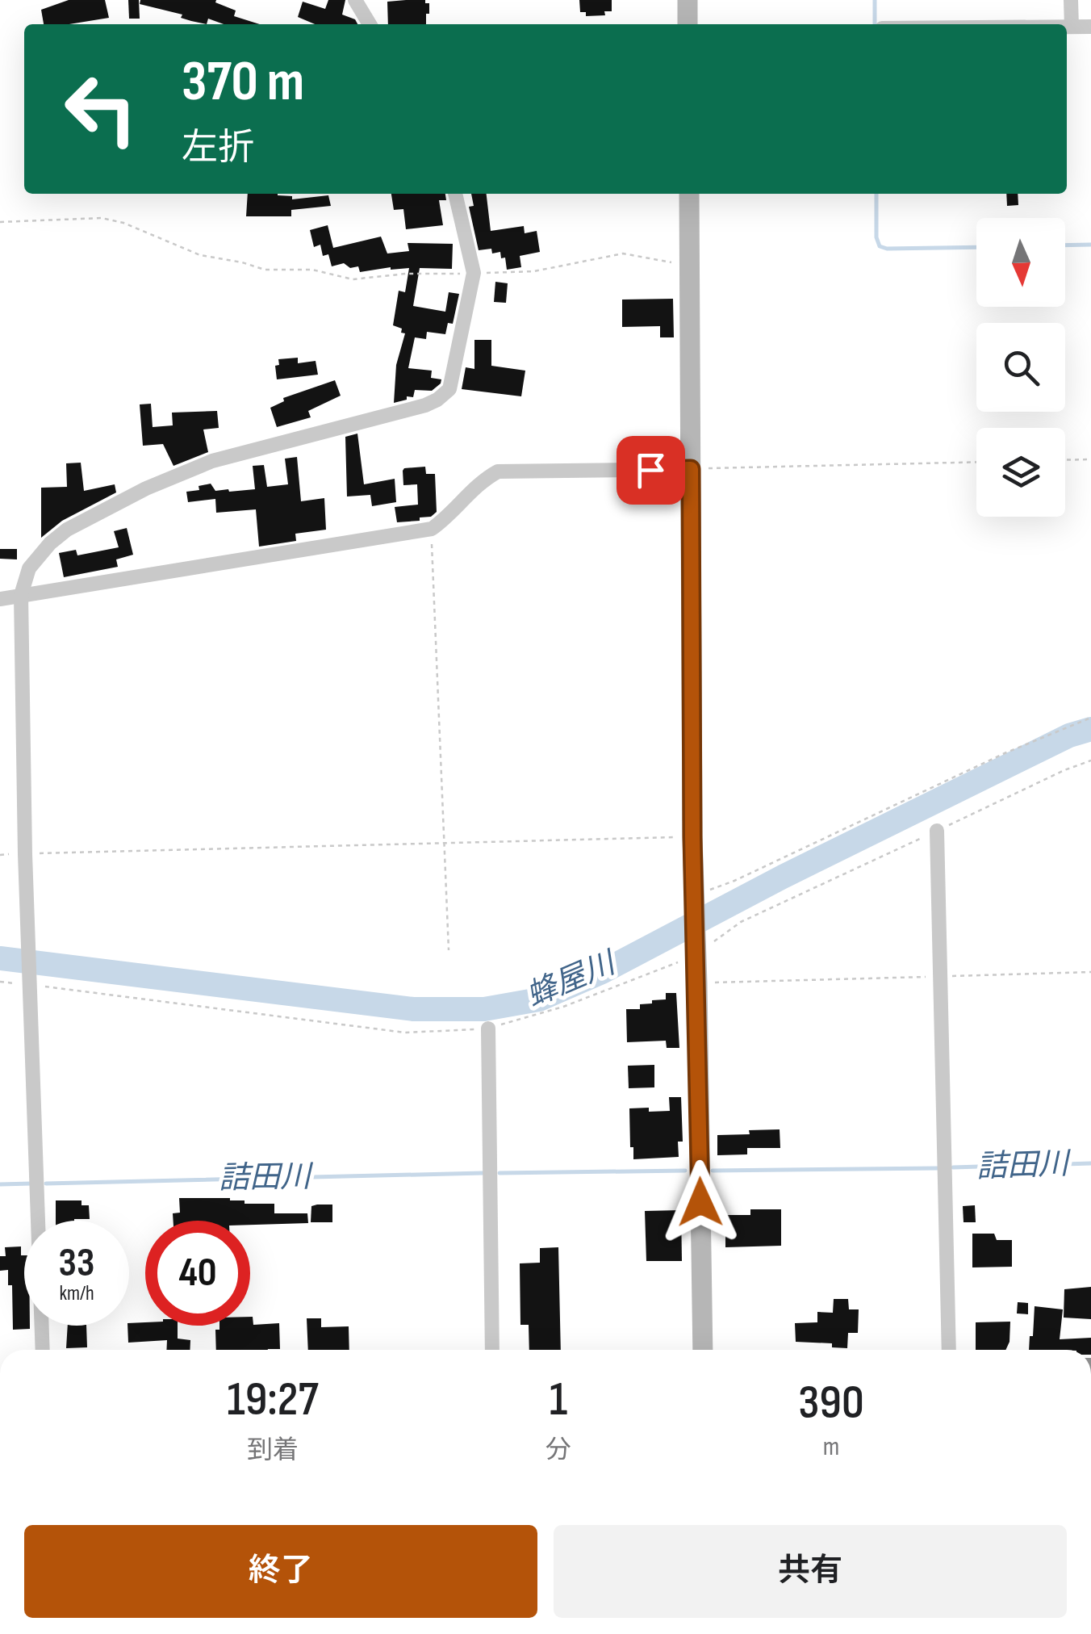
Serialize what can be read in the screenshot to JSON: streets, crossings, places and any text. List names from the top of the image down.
{
  "water": ["蜂屋川", "詰田川"],
  "north": "bottom",
  "page": {
    "turn": ["370 m", "左折"],
    "speed": "33 km/h",
    "limit": "40",
    "eta": [
      "19:27",
      "到着",
      "1",
      "分",
      "390",
      "m"
    ],
    "buttons": ["終了", "共有"]
  }
}
